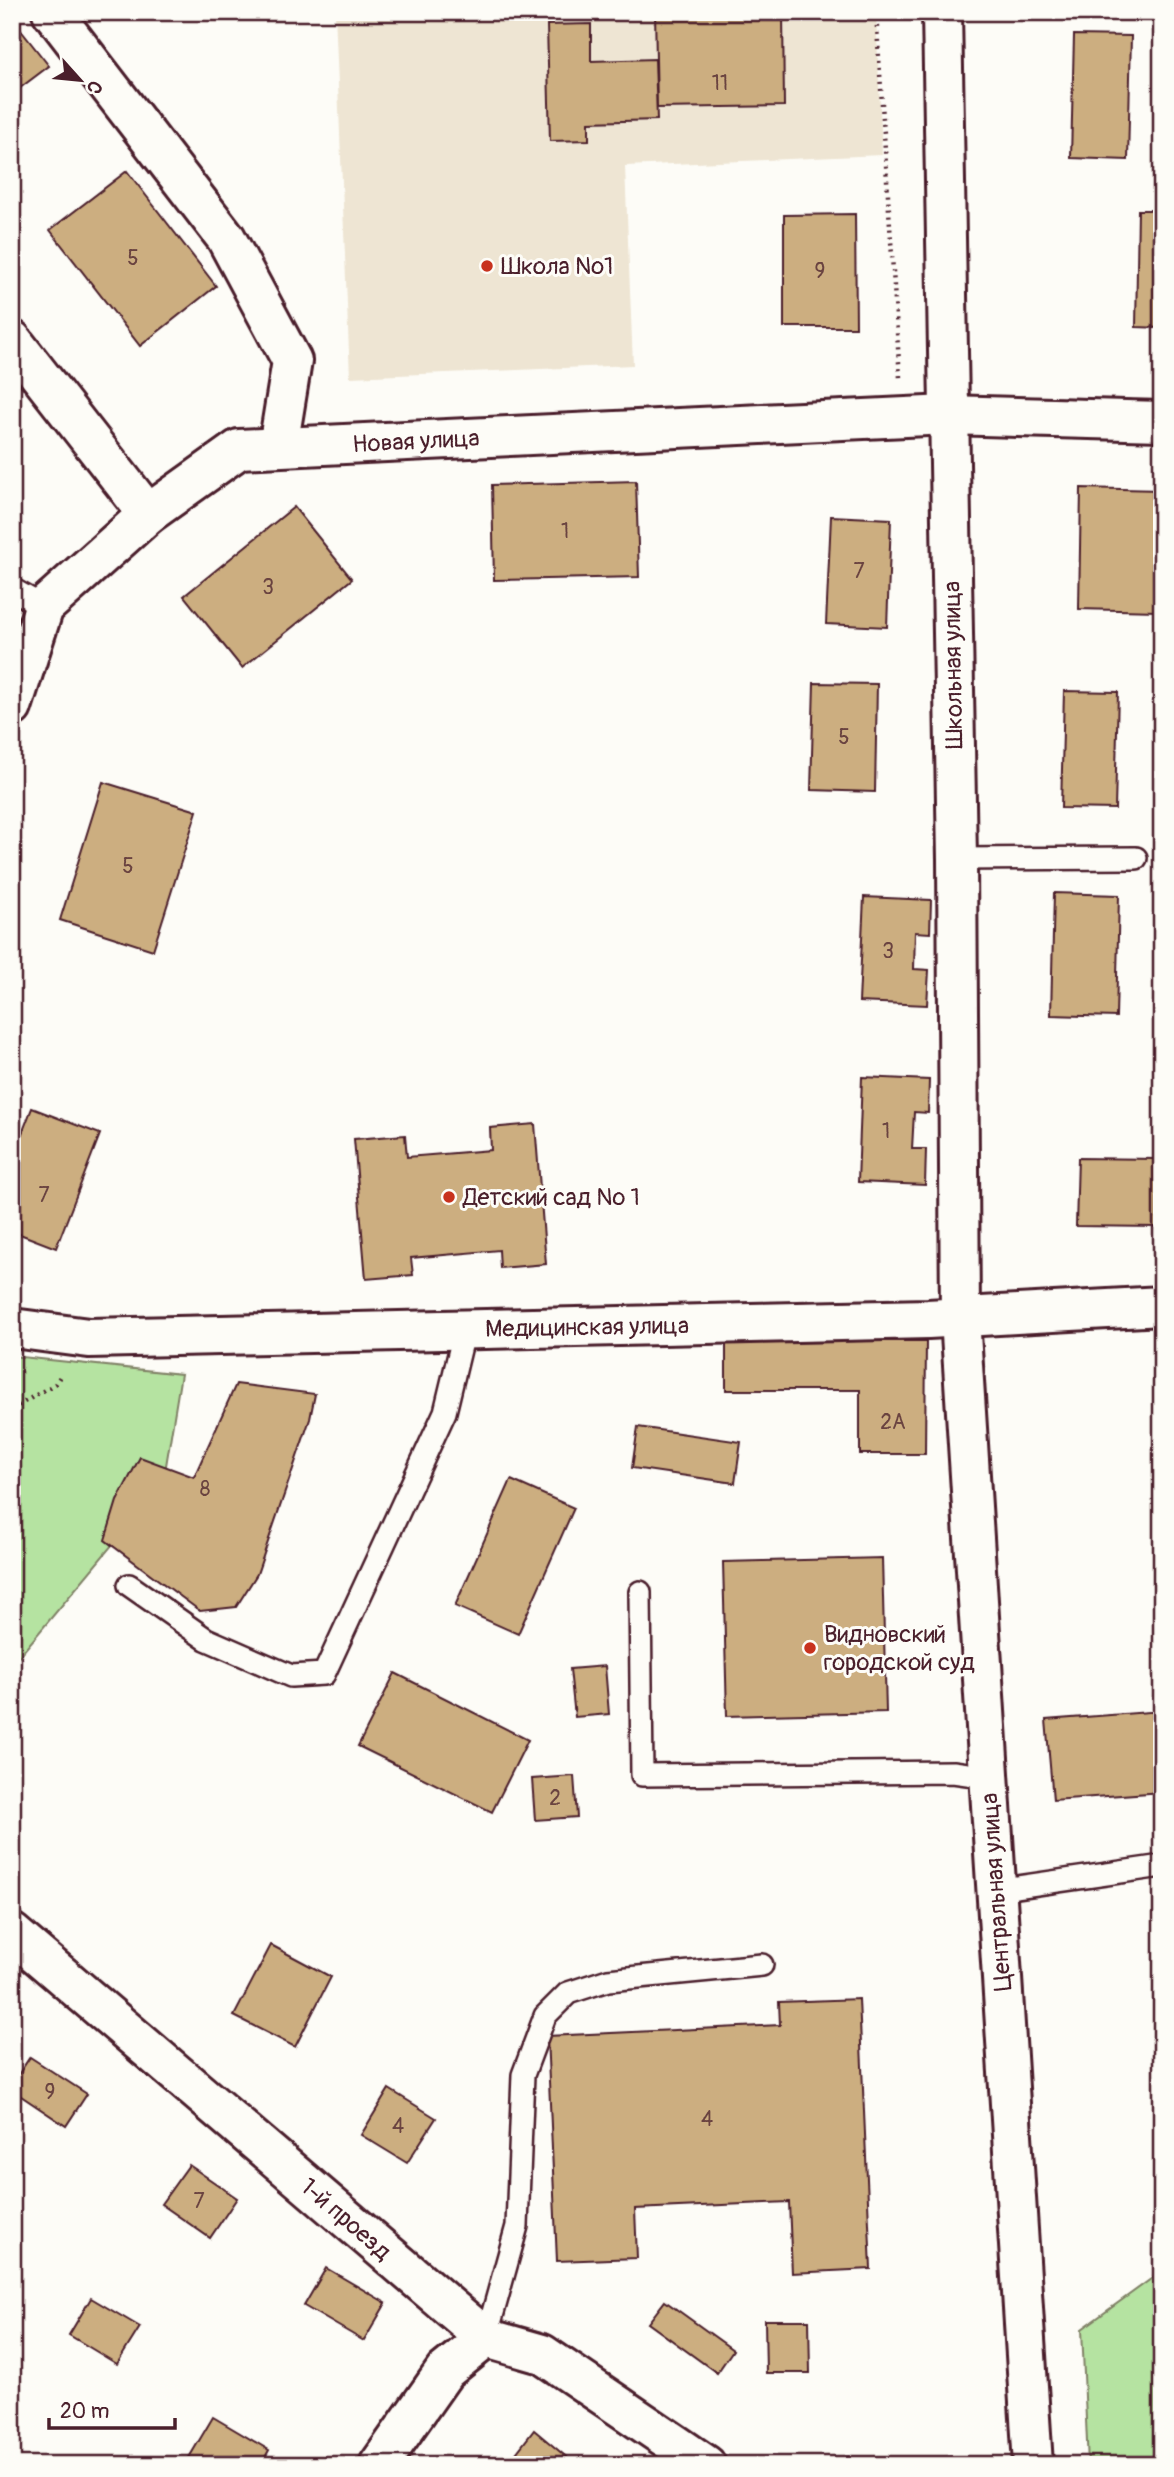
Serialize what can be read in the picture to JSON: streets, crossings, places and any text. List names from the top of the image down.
{
  "streets": {
    "street": [
      "Новая улица",
      "Школьная улица",
      "Медицинская улица",
      "Центральная улица",
      "1-й проезд"
    ]
  },
  "crossings": [
    ["Новая улица", "Школьная улица"],
    ["Школьная улица", "Медицинская улица"],
    ["Школьная улица", "Центральная улица"],
    ["Медицинская улица", "Центральная улица"]
  ],
  "places": ["Школа №1", "Детский сад № 1", "Видновский городской суд"],
  "house_numbers": [
    "11",
    "5",
    "9",
    "1",
    "7",
    "3",
    "5",
    "5",
    "3",
    "1",
    "7",
    "2А",
    "8",
    "2",
    "9",
    "4",
    "4",
    "7"
  ],
  "scale_bar": "20 m",
  "north": "bottom right"
}
